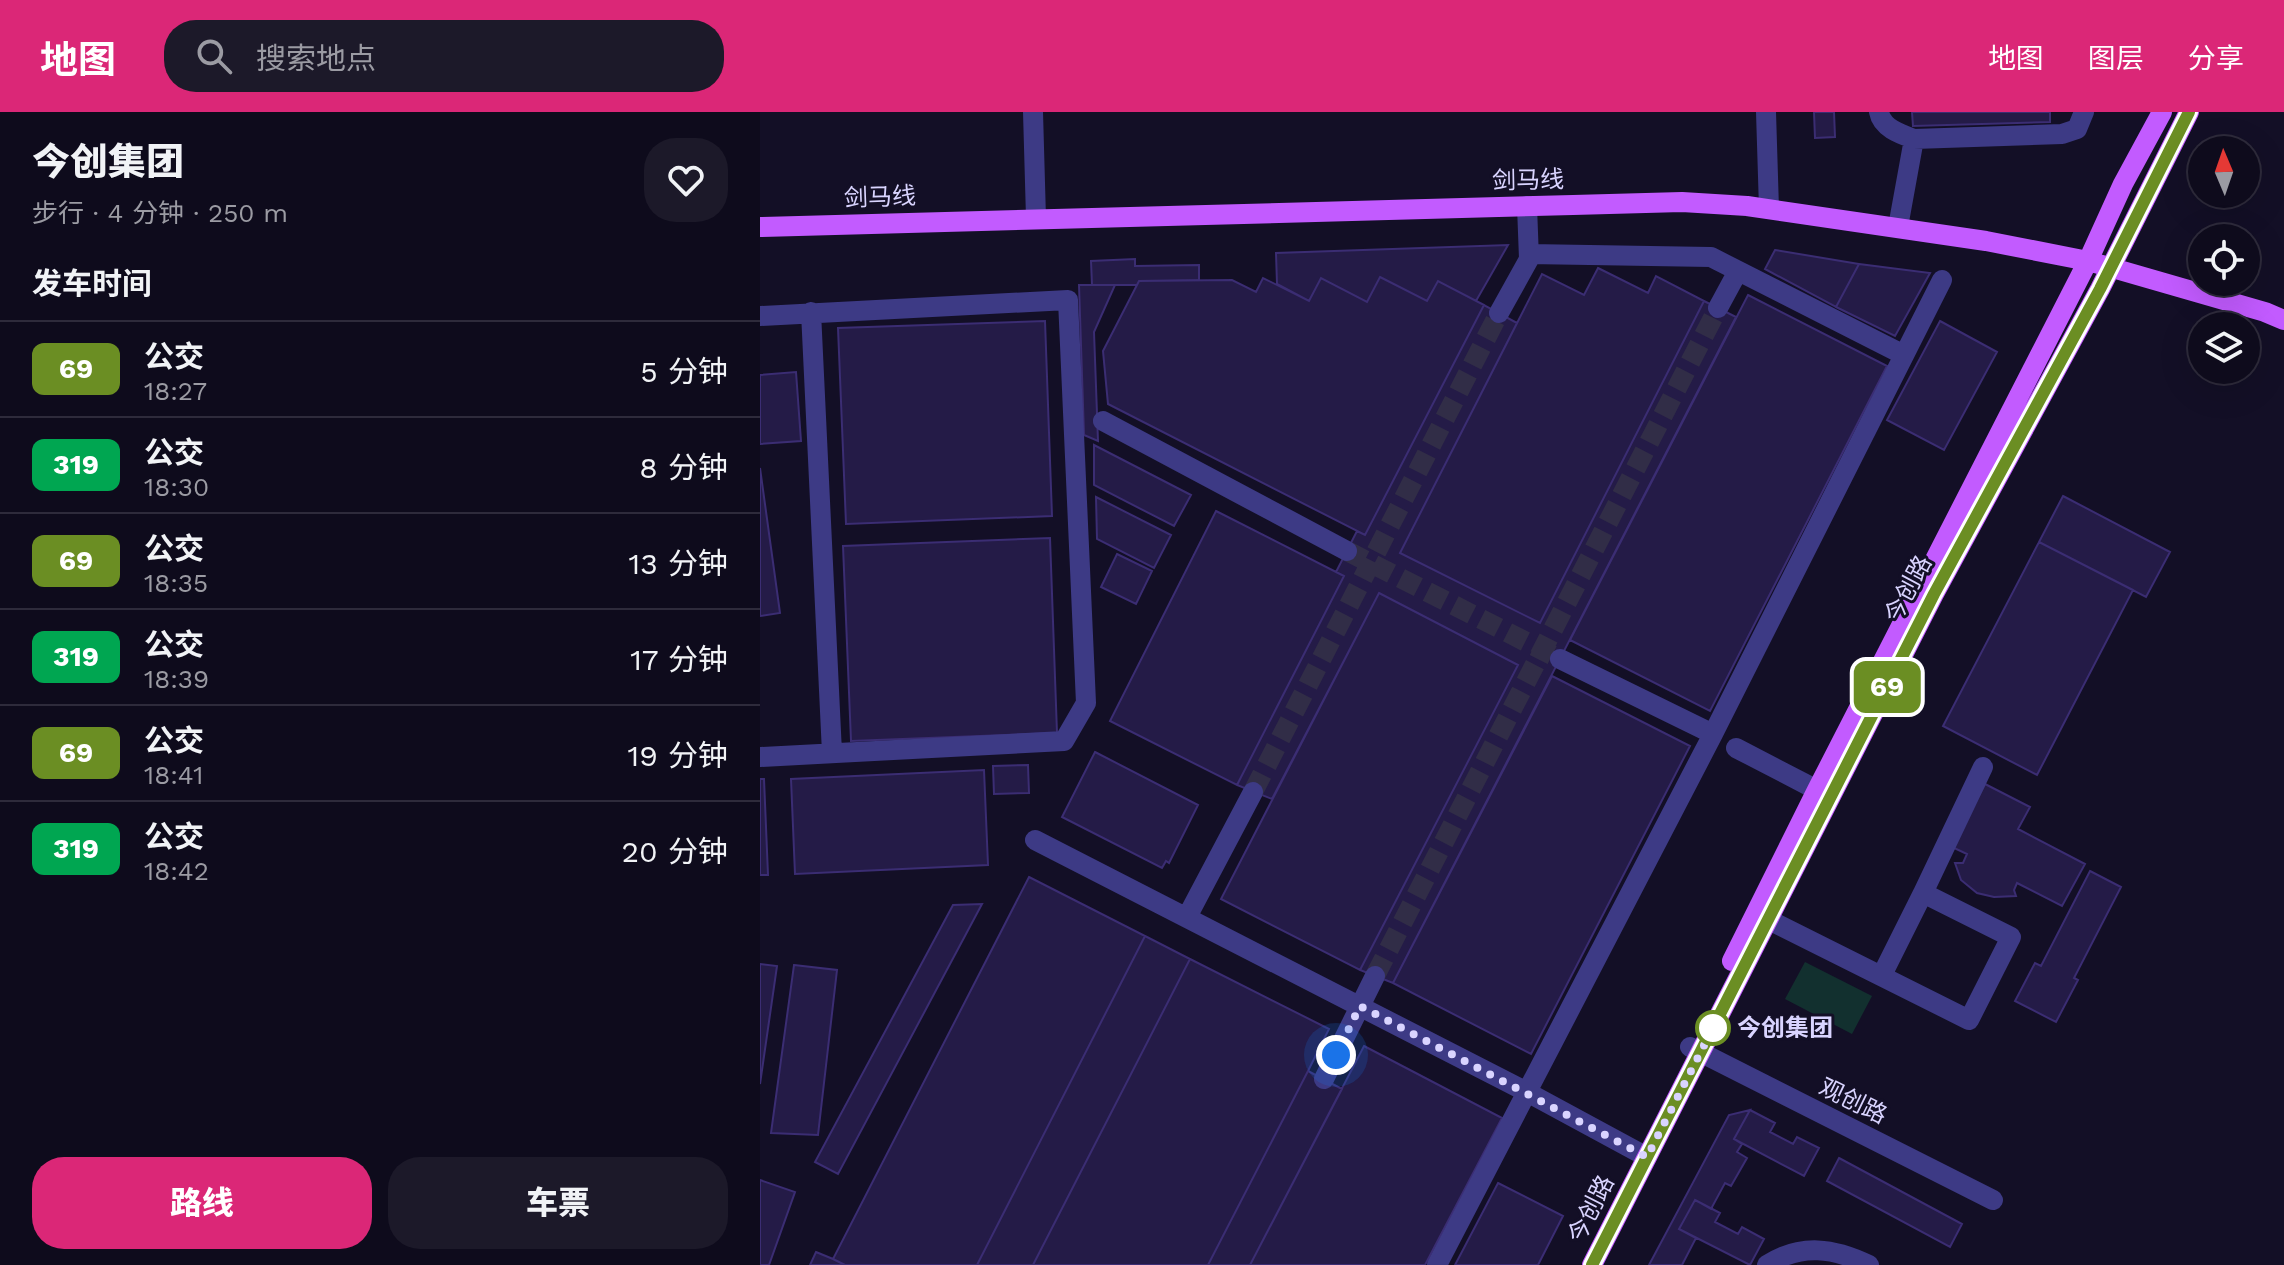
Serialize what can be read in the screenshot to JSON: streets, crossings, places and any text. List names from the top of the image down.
{
  "streets": {
    "main road": ["剑马线", "今创路"],
    "street": ["观创路"]
  },
  "crossings": [
    ["剑马线", "今创路"],
    ["今创路", "观创路"]
  ],
  "places": ["今创集团"],
  "lines": ["bus line 69"],
  "north": "top",
  "page": {
    "header": "地图",
    "search": "搜索地点",
    "nav": ["地图", "图层", "分享"],
    "heading": [
      ["今创集团", "步行 · 4 分钟 · 250 m"],
      "发车时间"
    ],
    "on_map": "69",
    "list": [
      {
        "mark": "69",
        "name": "公交",
        "note": "18:27",
        "value": "5 分钟"
      },
      {
        "mark": "319",
        "name": "公交",
        "note": "18:30",
        "value": "8 分钟"
      },
      {
        "mark": "69",
        "name": "公交",
        "note": "18:35",
        "value": "13 分钟"
      },
      {
        "mark": "319",
        "name": "公交",
        "note": "18:39",
        "value": "17 分钟"
      },
      {
        "mark": "69",
        "name": "公交",
        "note": "18:41",
        "value": "19 分钟"
      },
      {
        "mark": "319",
        "name": "公交",
        "note": "18:42",
        "value": "20 分钟"
      }
    ],
    "buttons": ["路线", "车票"]
  }
}
